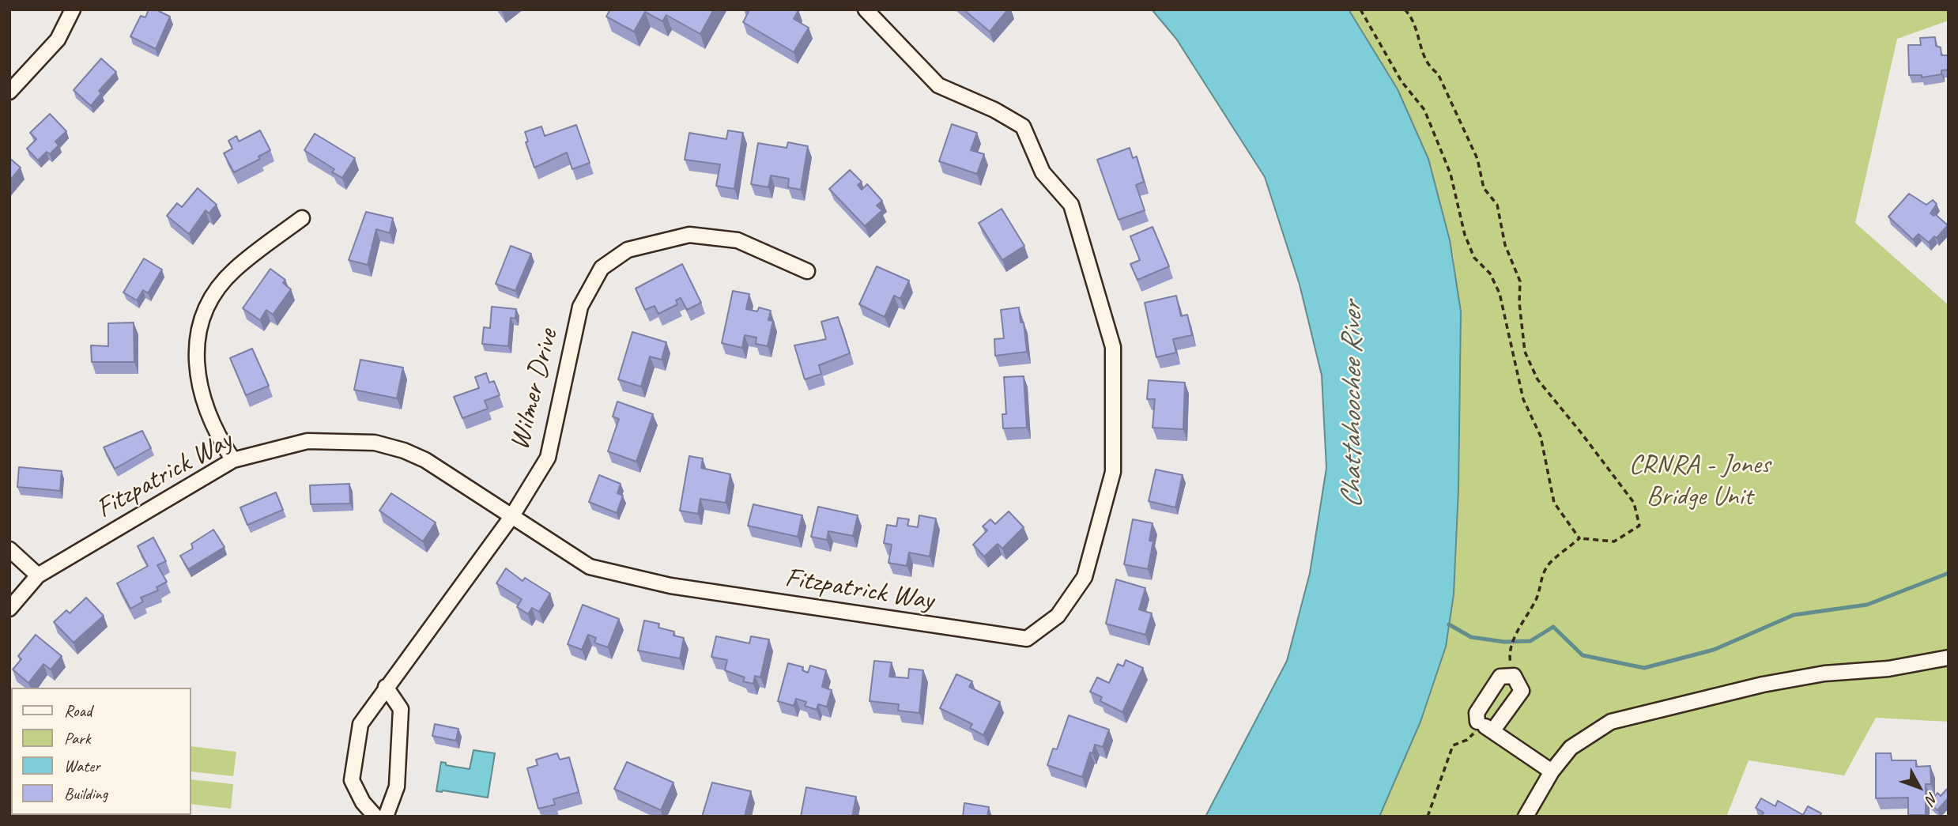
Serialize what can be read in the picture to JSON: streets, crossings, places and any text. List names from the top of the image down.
{
  "streets": {
    "street": ["Wilmer Drive", "Fitzpatrick Way"]
  },
  "crossings": [
    ["Wilmer Drive", "Fitzpatrick Way"]
  ],
  "water": ["Chattahoochee River"],
  "parks": ["CRNRA - Jones Bridge Unit"],
  "legend": [
    "Road",
    "Park",
    "Water",
    "Building"
  ],
  "north": "bottom right"
}
